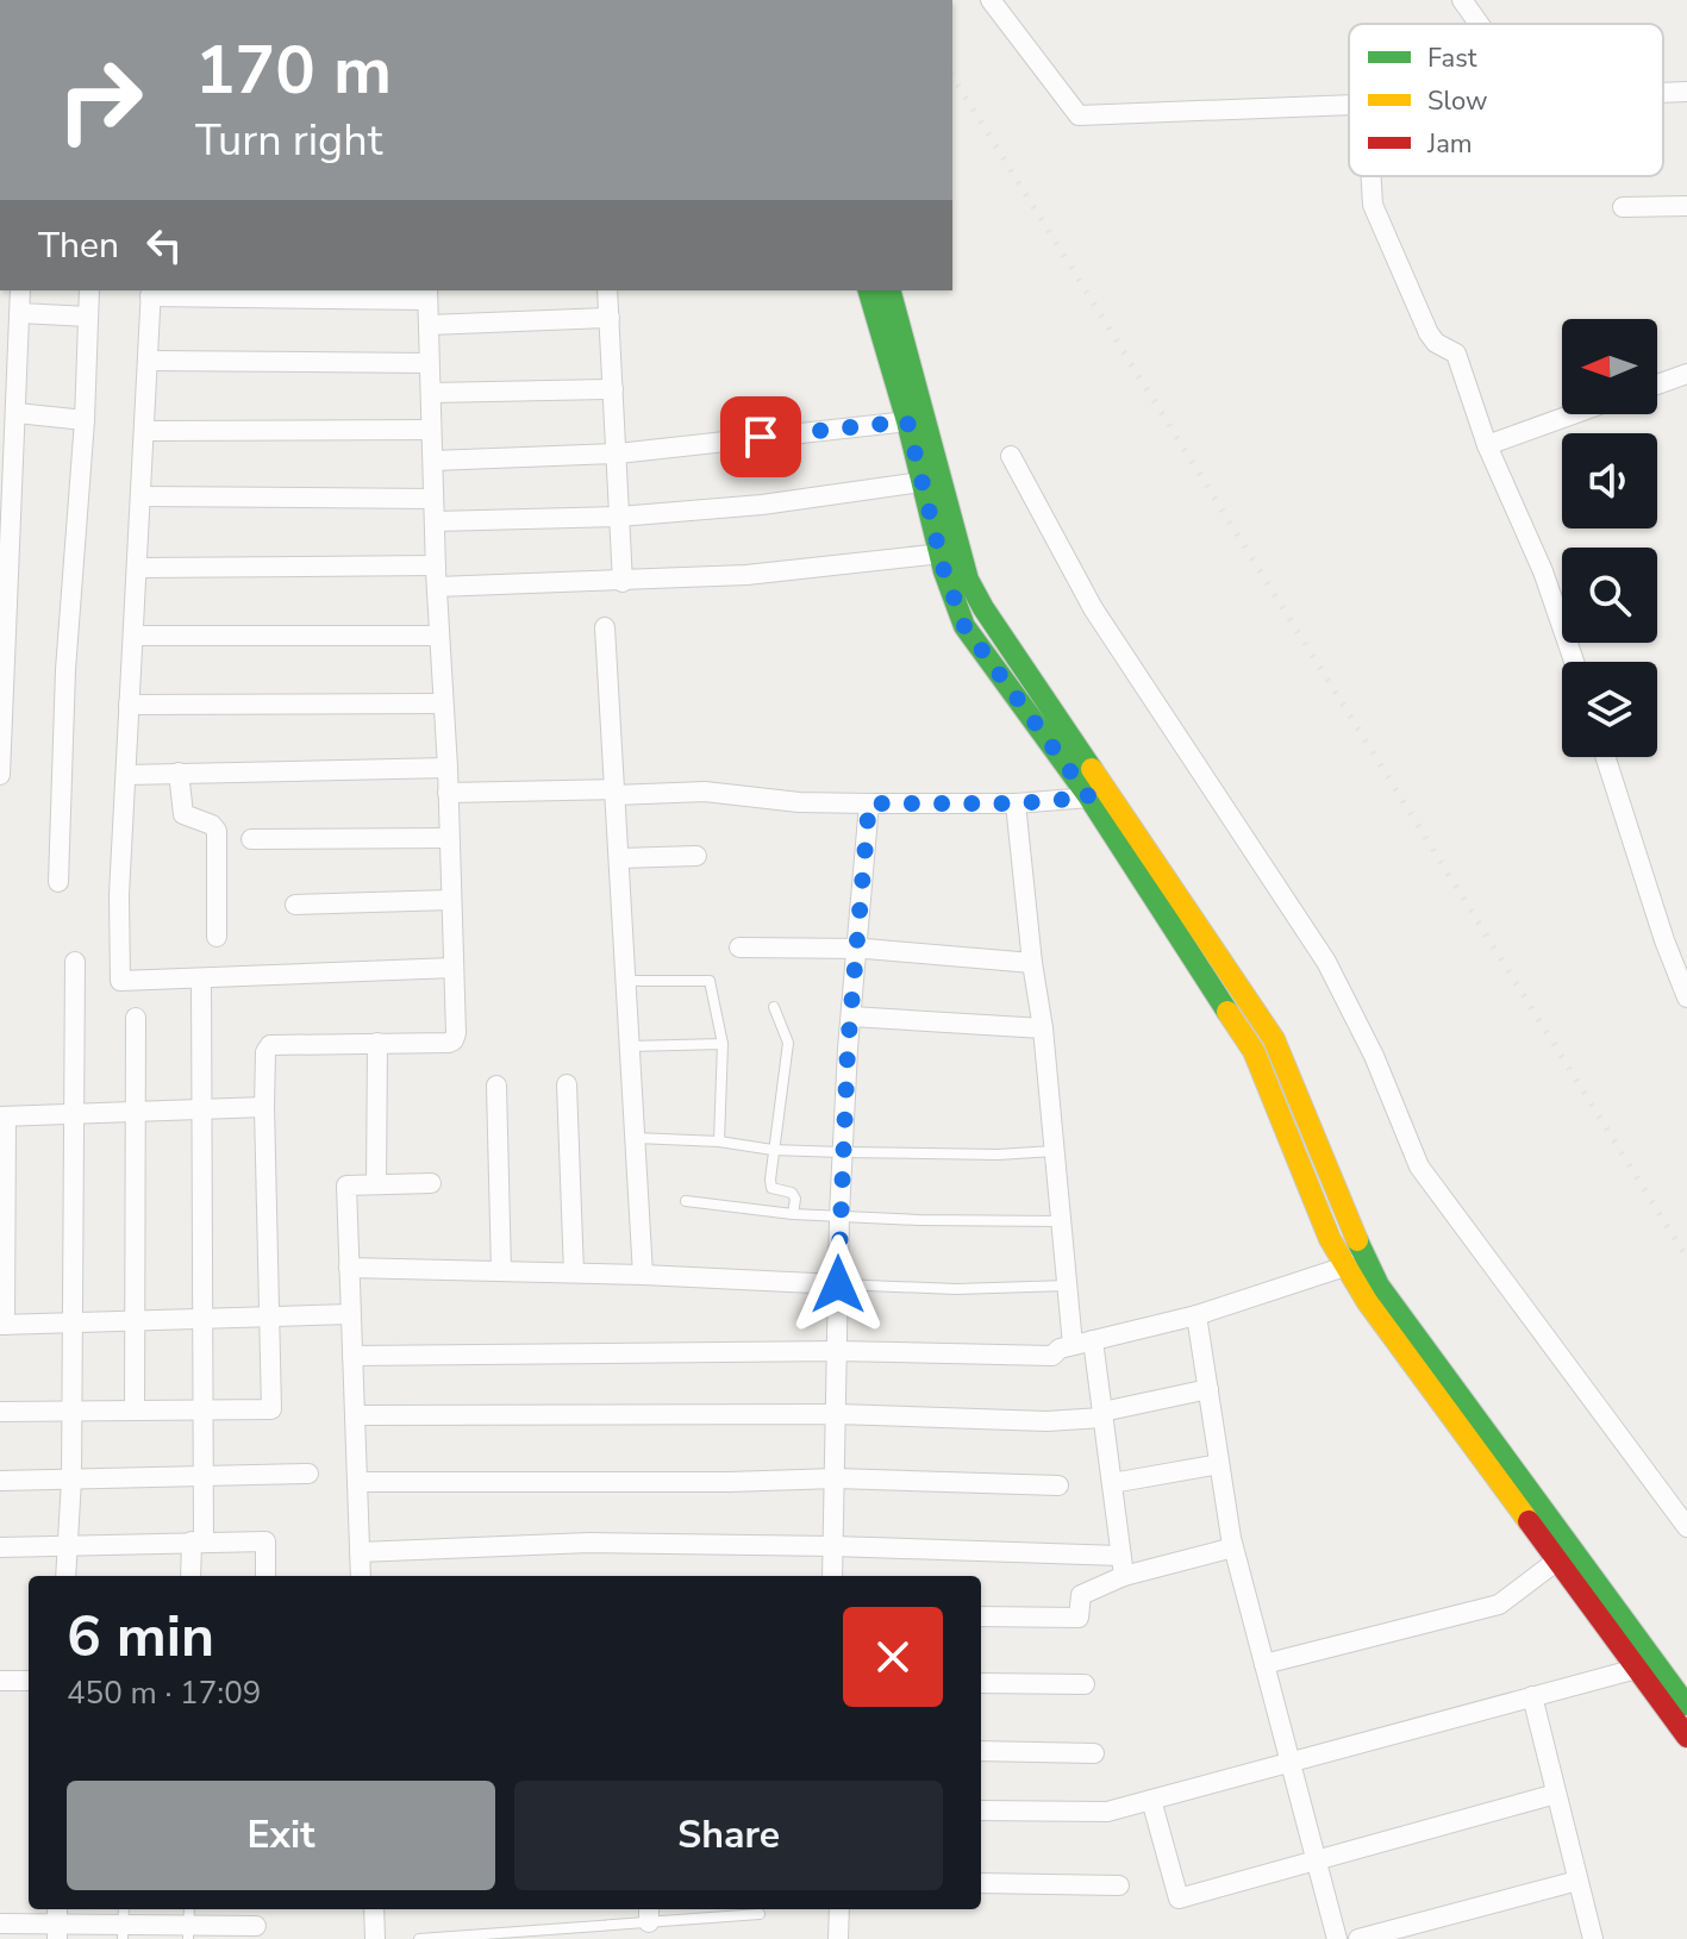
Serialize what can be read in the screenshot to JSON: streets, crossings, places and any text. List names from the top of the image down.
{
  "legend": ["Fast", "Slow", "Jam"],
  "north": "left",
  "page": {
    "turn": ["170 m", "Turn right"],
    "then": "Then",
    "heading": ["6 min", "450 m · 17:09"],
    "buttons": ["Exit", "Share"]
  }
}
